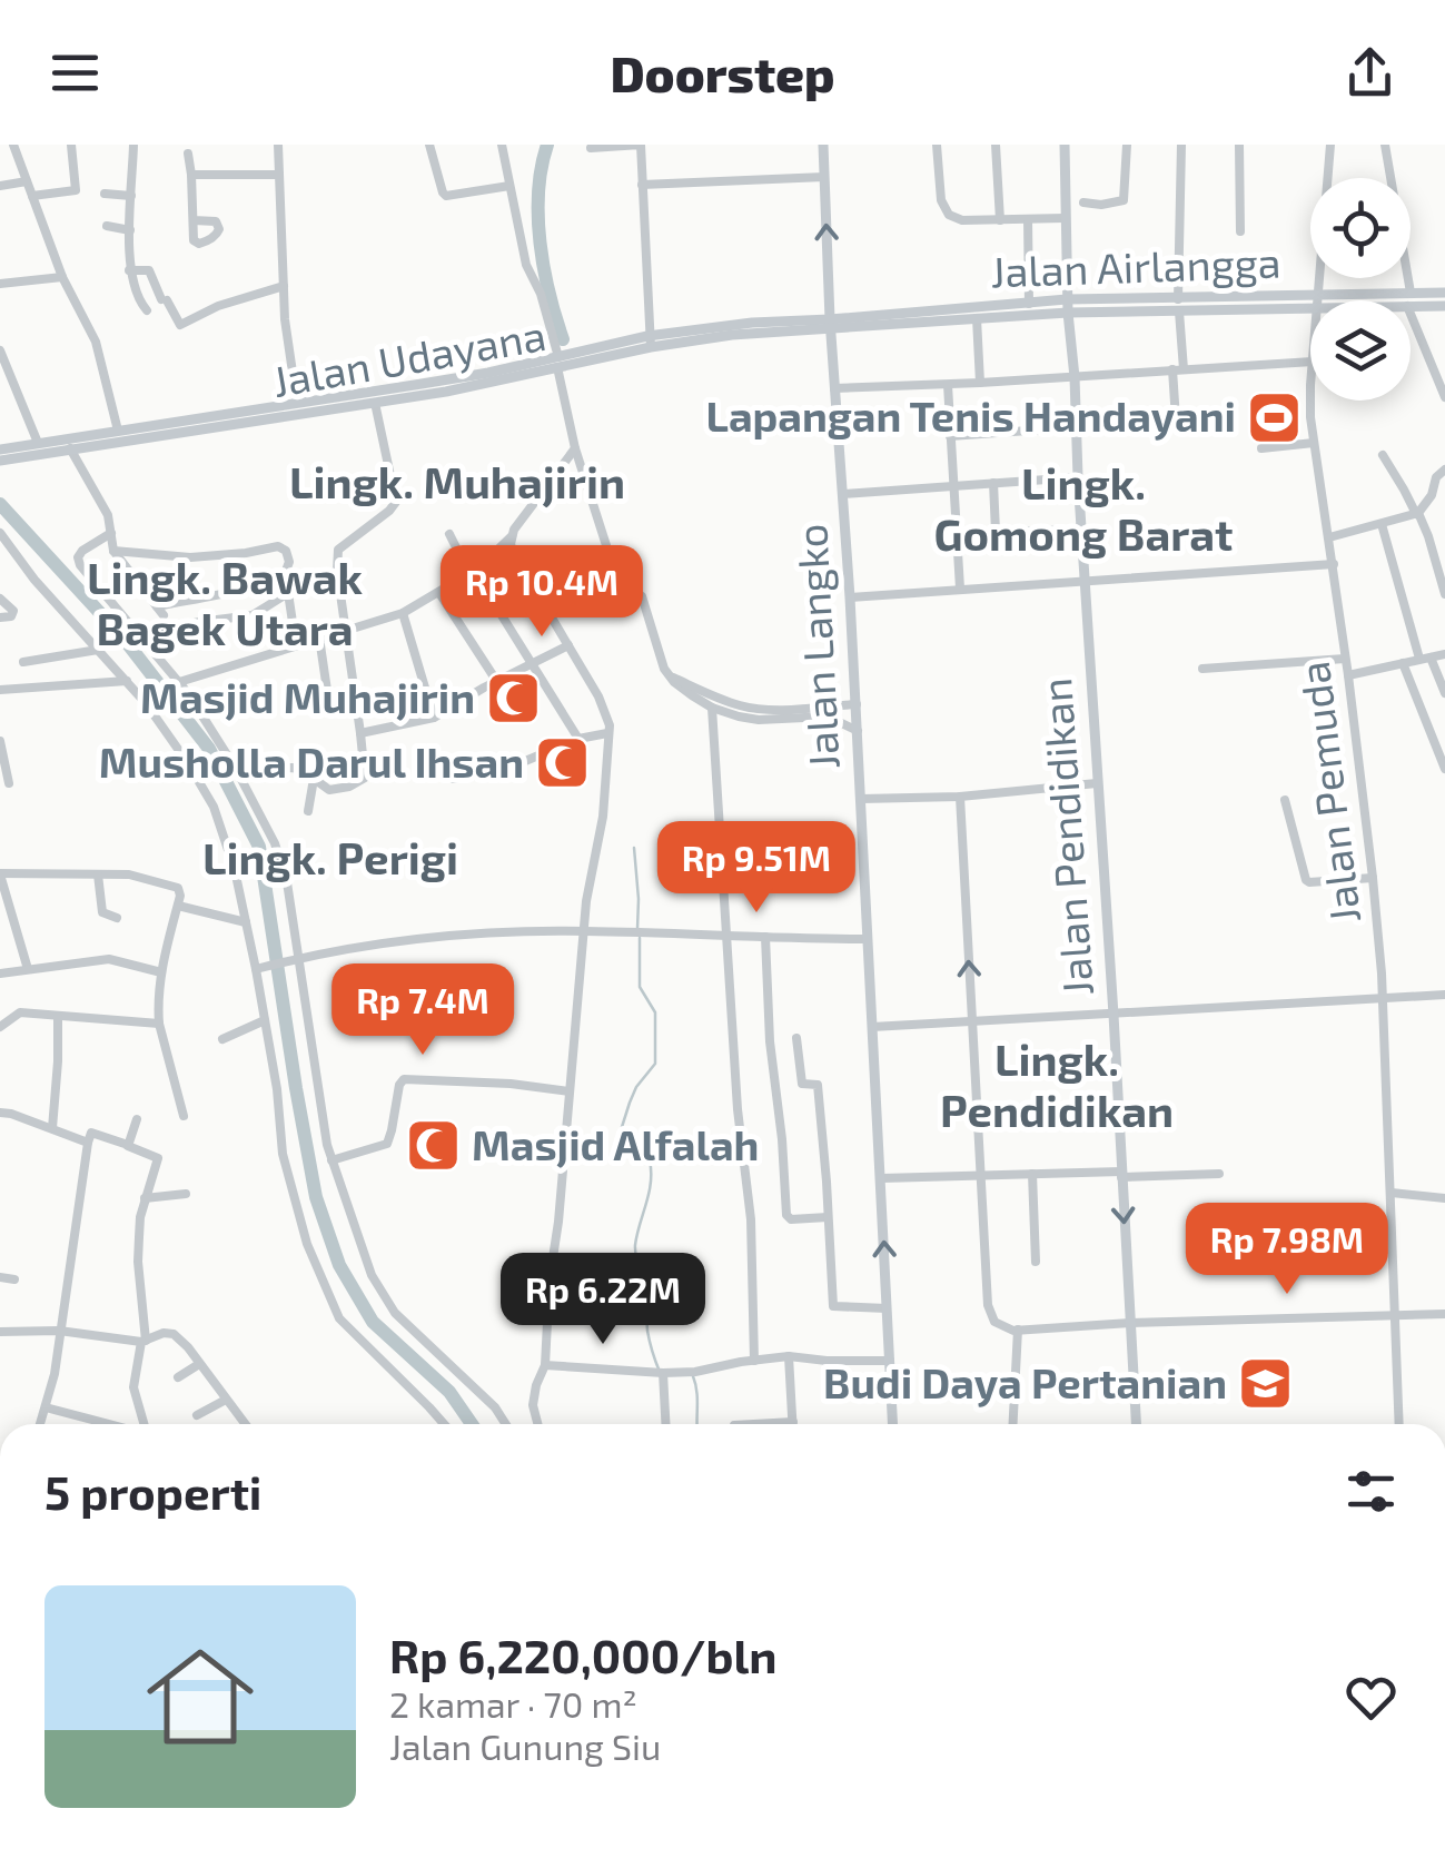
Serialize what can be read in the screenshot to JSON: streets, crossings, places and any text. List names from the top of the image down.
{
  "streets": {
    "main road": [
      "Jalan Airlangga",
      "Jalan Udayana",
      "Jalan Langko",
      "Jalan Pendidikan"
    ],
    "street": ["Jalan Pemuda"]
  },
  "crossings": [
    ["Jalan Airlangga", "Jalan Udayana"],
    ["Jalan Airlangga", "Jalan Langko"],
    ["Jalan Airlangga", "Jalan Pendidikan"],
    ["Jalan Udayana", "Jalan Langko"]
  ],
  "districts": [
    "Lingk. Muhajirin",
    "Lingk. Gomong Barat",
    "Lingk. Bawak Bagek Utara",
    "Lingk. Perigi",
    "Lingk. Pendidikan"
  ],
  "places": {
    "sports": ["Lapangan Tenis Handayani"],
    "mosque": ["Masjid Muhajirin", "Musholla Darul Ihsan", "Masjid Alfalah"],
    "school or university": ["Budi Daya Pertanian"]
  },
  "page": {
    "header": "Doorstep",
    "price": [
      "Rp 10.4M",
      "Rp 9.51M",
      "Rp 7.4M",
      "Rp 7.98M",
      "Rp 6.22M"
    ],
    "heading": "5 properti",
    "list": [
      {
        "name": "Rp 6,220,000/bln",
        "note": "2 kamar · 70 m² · Jalan Gunung Siu"
      }
    ]
  }
}
